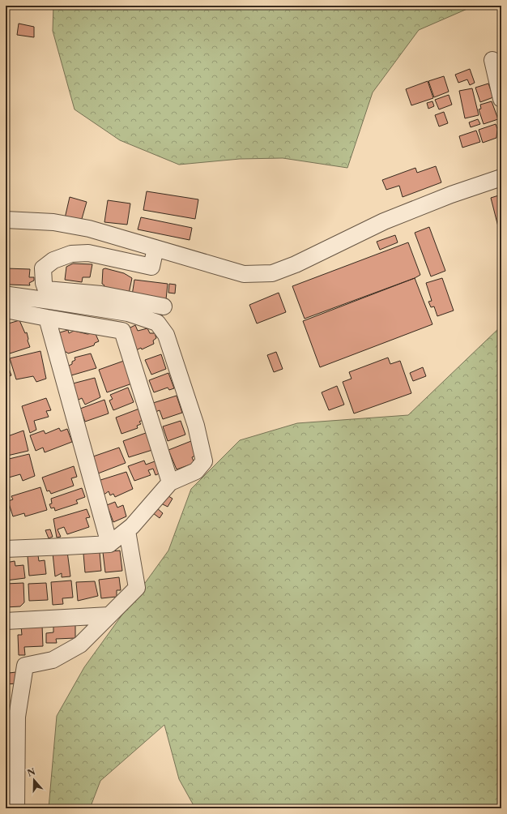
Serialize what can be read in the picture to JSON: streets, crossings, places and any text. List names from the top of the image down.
{
  "north": "top"
}
